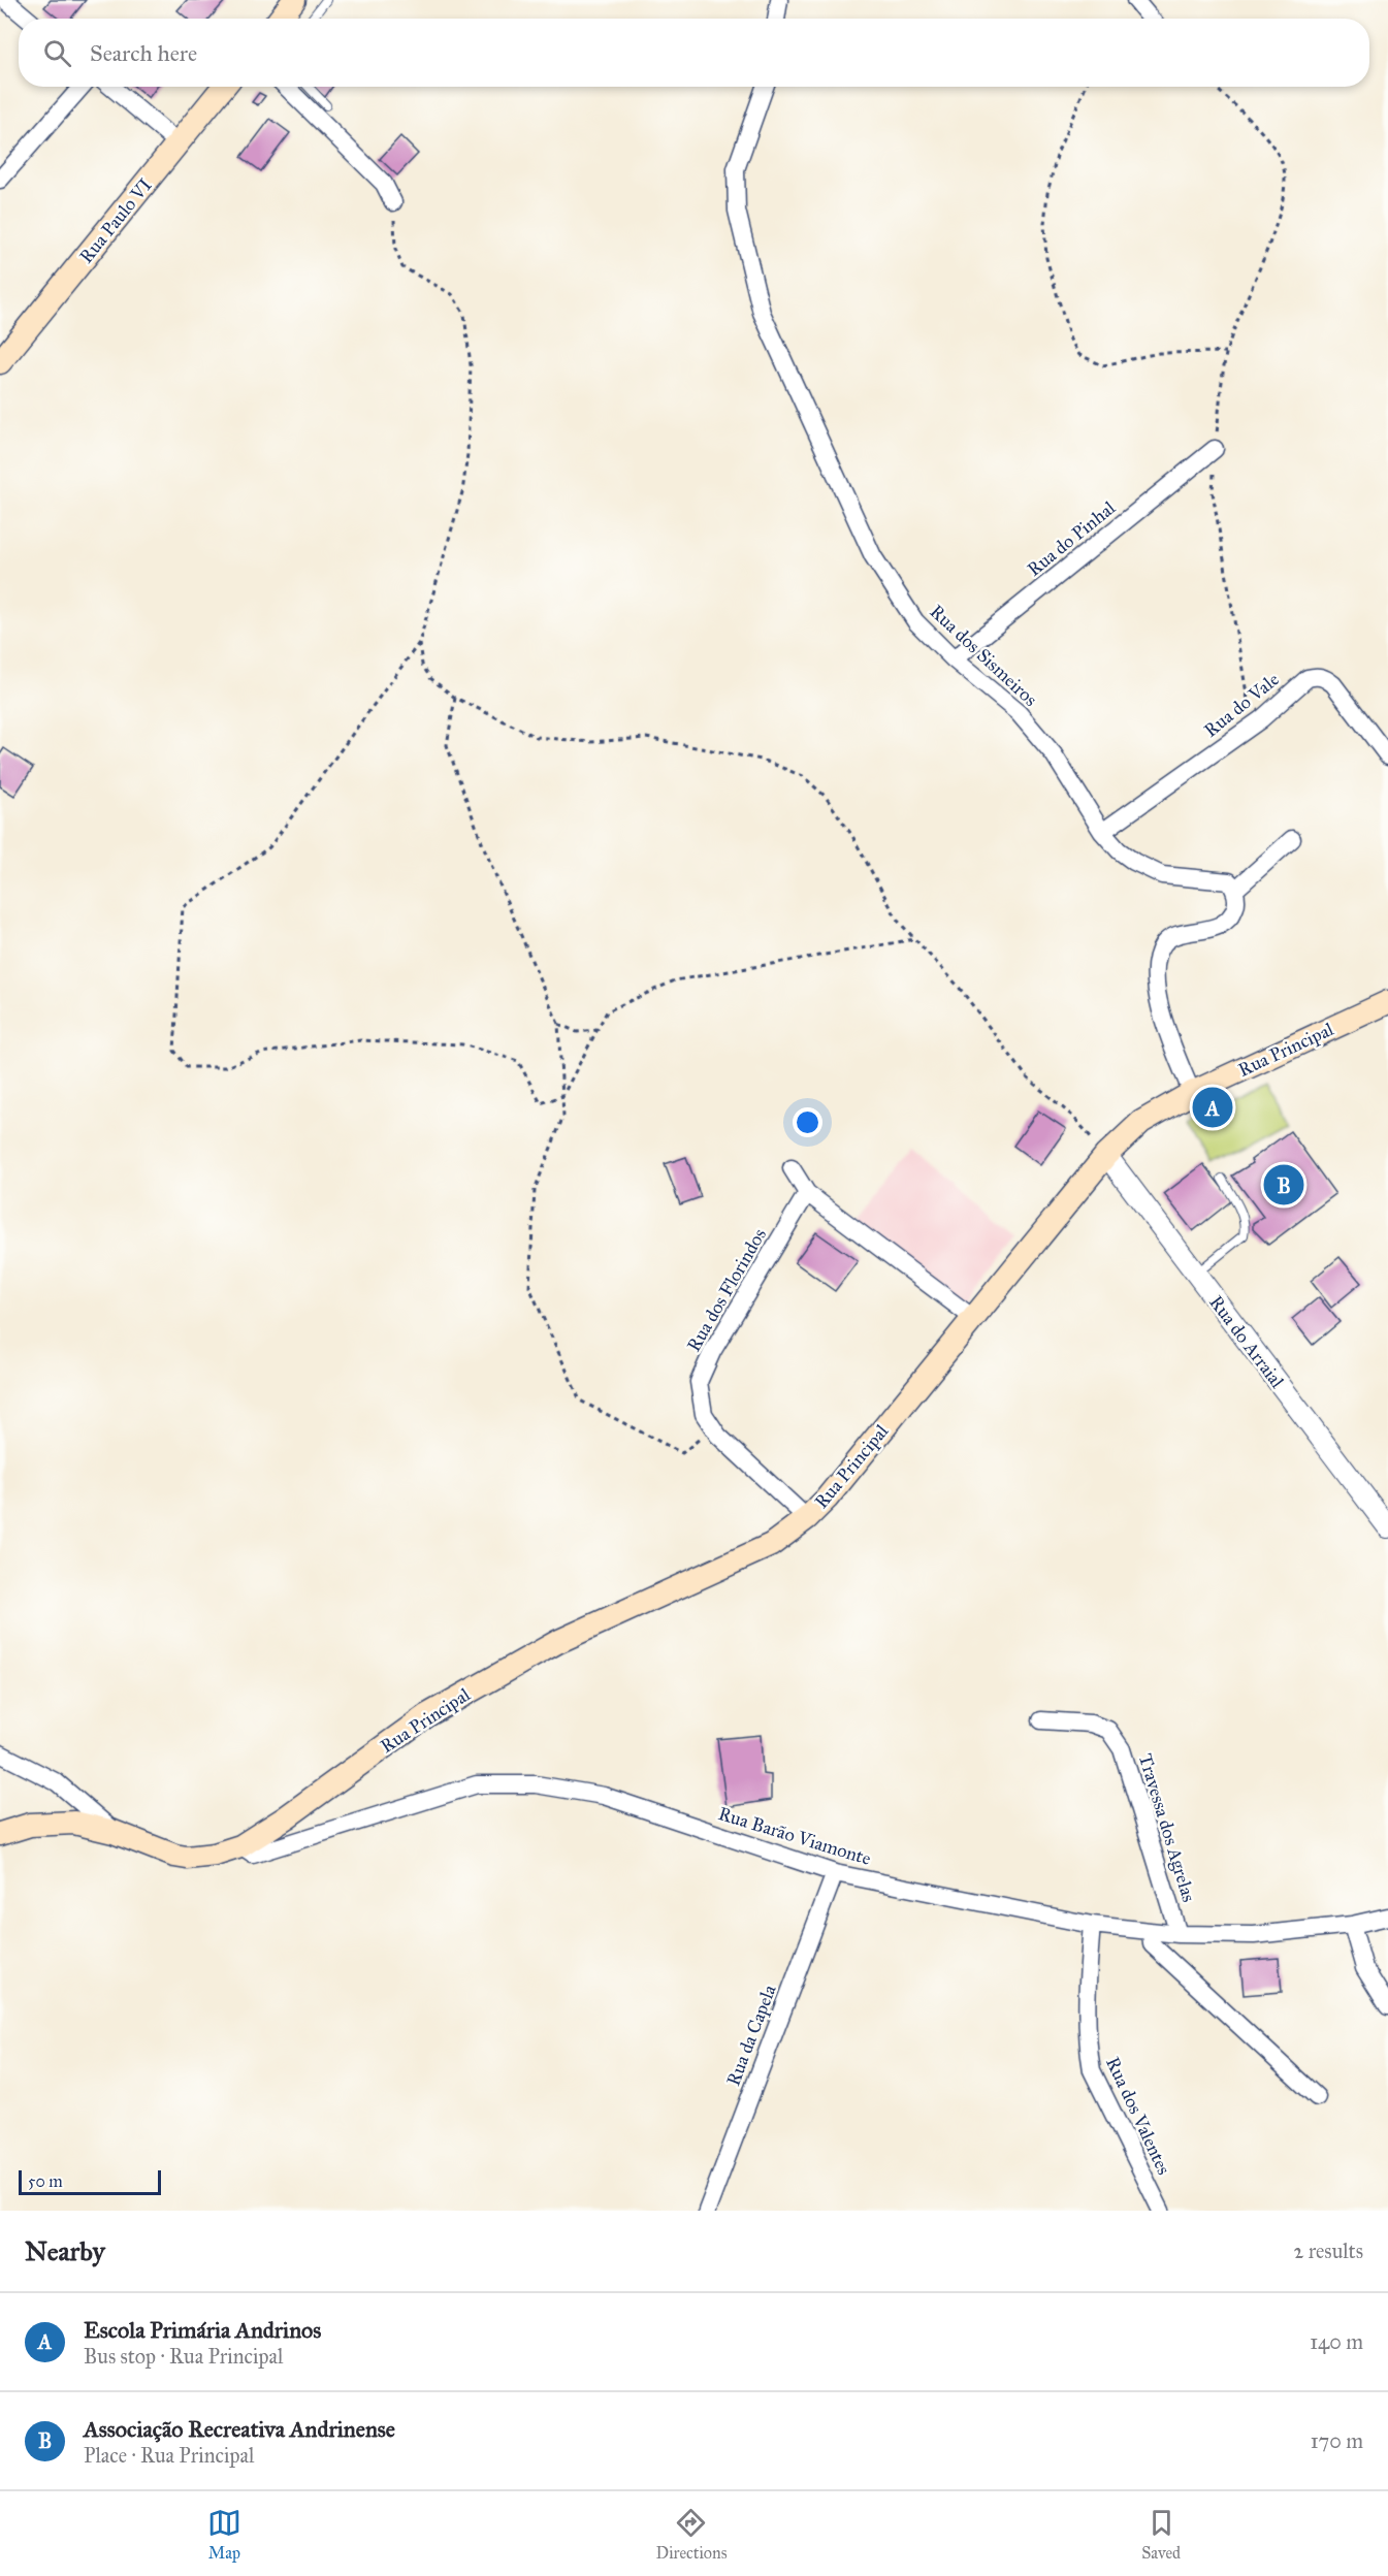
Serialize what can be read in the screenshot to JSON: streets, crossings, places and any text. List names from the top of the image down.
{
  "streets": {
    "main road": ["Rua Paulo VI", "Rua Principal"],
    "street": [
      "Rua do Pinhal",
      "Rua dos Sismeiros",
      "Rua do Vale",
      "Rua dos Florindos",
      "Rua do Arraial",
      "Travessa dos Agrelas",
      "Rua Barão Viamonte",
      "Rua da Capela",
      "Rua dos Valentes"
    ]
  },
  "crossings": [
    ["Rua do Pinhal", "Rua dos Sismeiros"],
    ["Rua dos Sismeiros", "Rua do Vale"],
    ["Rua Principal", "Rua dos Florindos"],
    ["Rua Principal", "Rua do Arraial"],
    ["Rua Principal", "Rua Barão Viamonte"],
    ["Travessa dos Agrelas", "Rua Barão Viamonte"],
    ["Rua Barão Viamonte", "Rua da Capela"],
    ["Rua Barão Viamonte", "Rua dos Valentes"]
  ],
  "scale_bar": "50 m",
  "page": {
    "search": "Search here",
    "pins": ["A", "B"],
    "scale": "50 m",
    "heading": ["Nearby", "2 results"],
    "list": [
      {
        "mark": "A",
        "name": "Escola Primária Andrinos",
        "note": "Bus stop · Rua Principal",
        "value": "140 m"
      },
      {
        "mark": "B",
        "name": "Associação Recreativa Andrinense",
        "note": "Place · Rua Principal",
        "value": "170 m"
      }
    ],
    "nav": ["Map", "Directions", "Saved"]
  }
}
